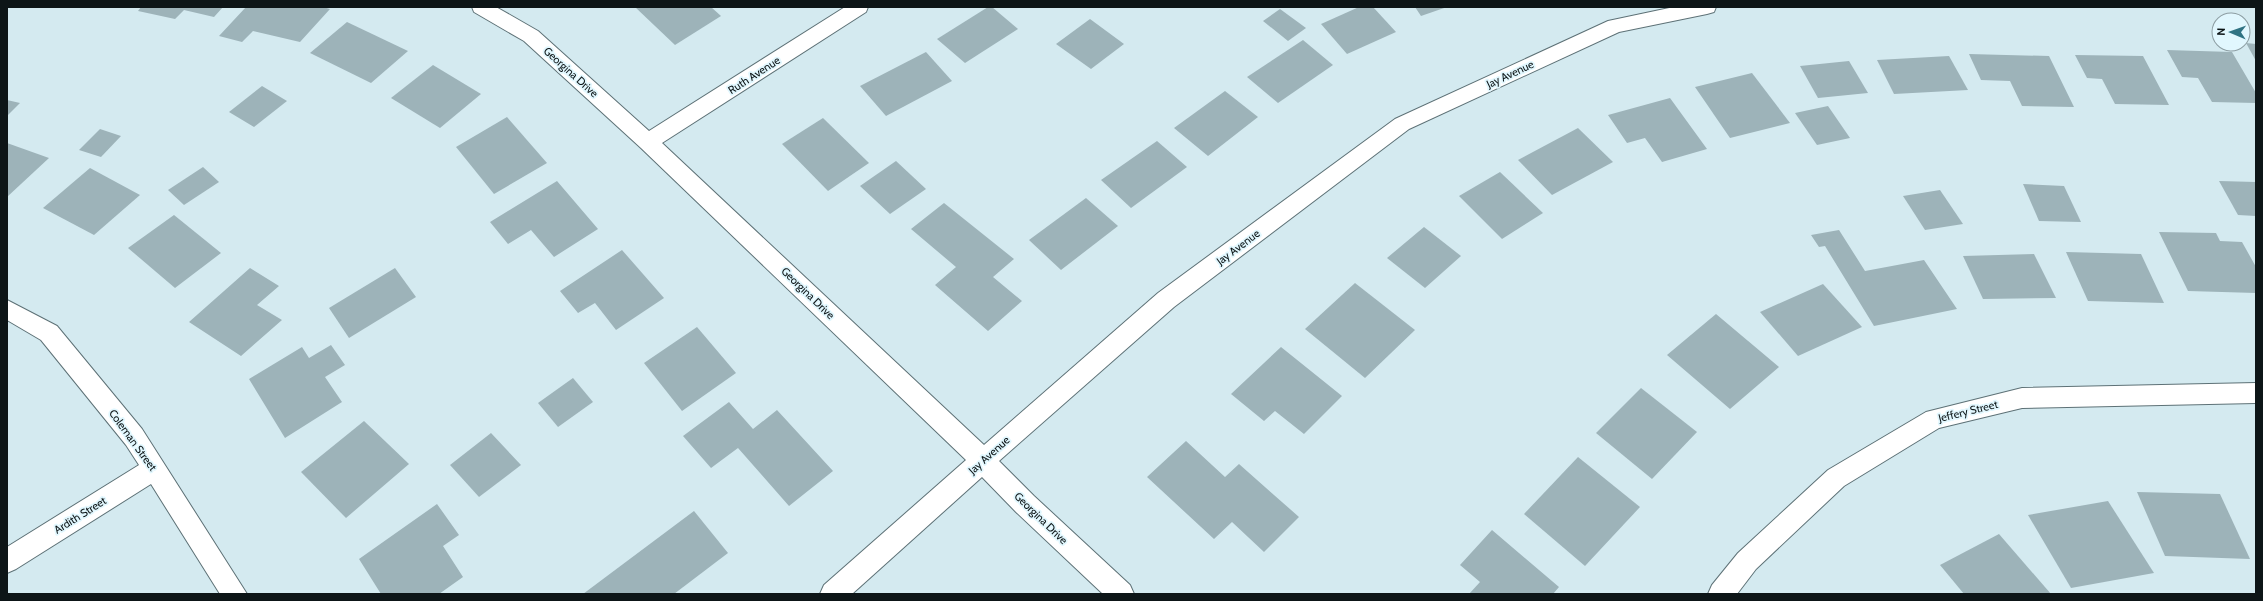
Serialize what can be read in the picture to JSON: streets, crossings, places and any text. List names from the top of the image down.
{
  "streets": {
    "street": [
      "Georgina Drive",
      "Jay Avenue",
      "Ruth Avenue",
      "Jeffery Street",
      "Coleman Street",
      "Ardith Street"
    ]
  },
  "crossings": [
    ["Georgina Drive", "Jay Avenue"],
    ["Georgina Drive", "Ruth Avenue"],
    ["Coleman Street", "Ardith Street"]
  ],
  "north": "left"
}
